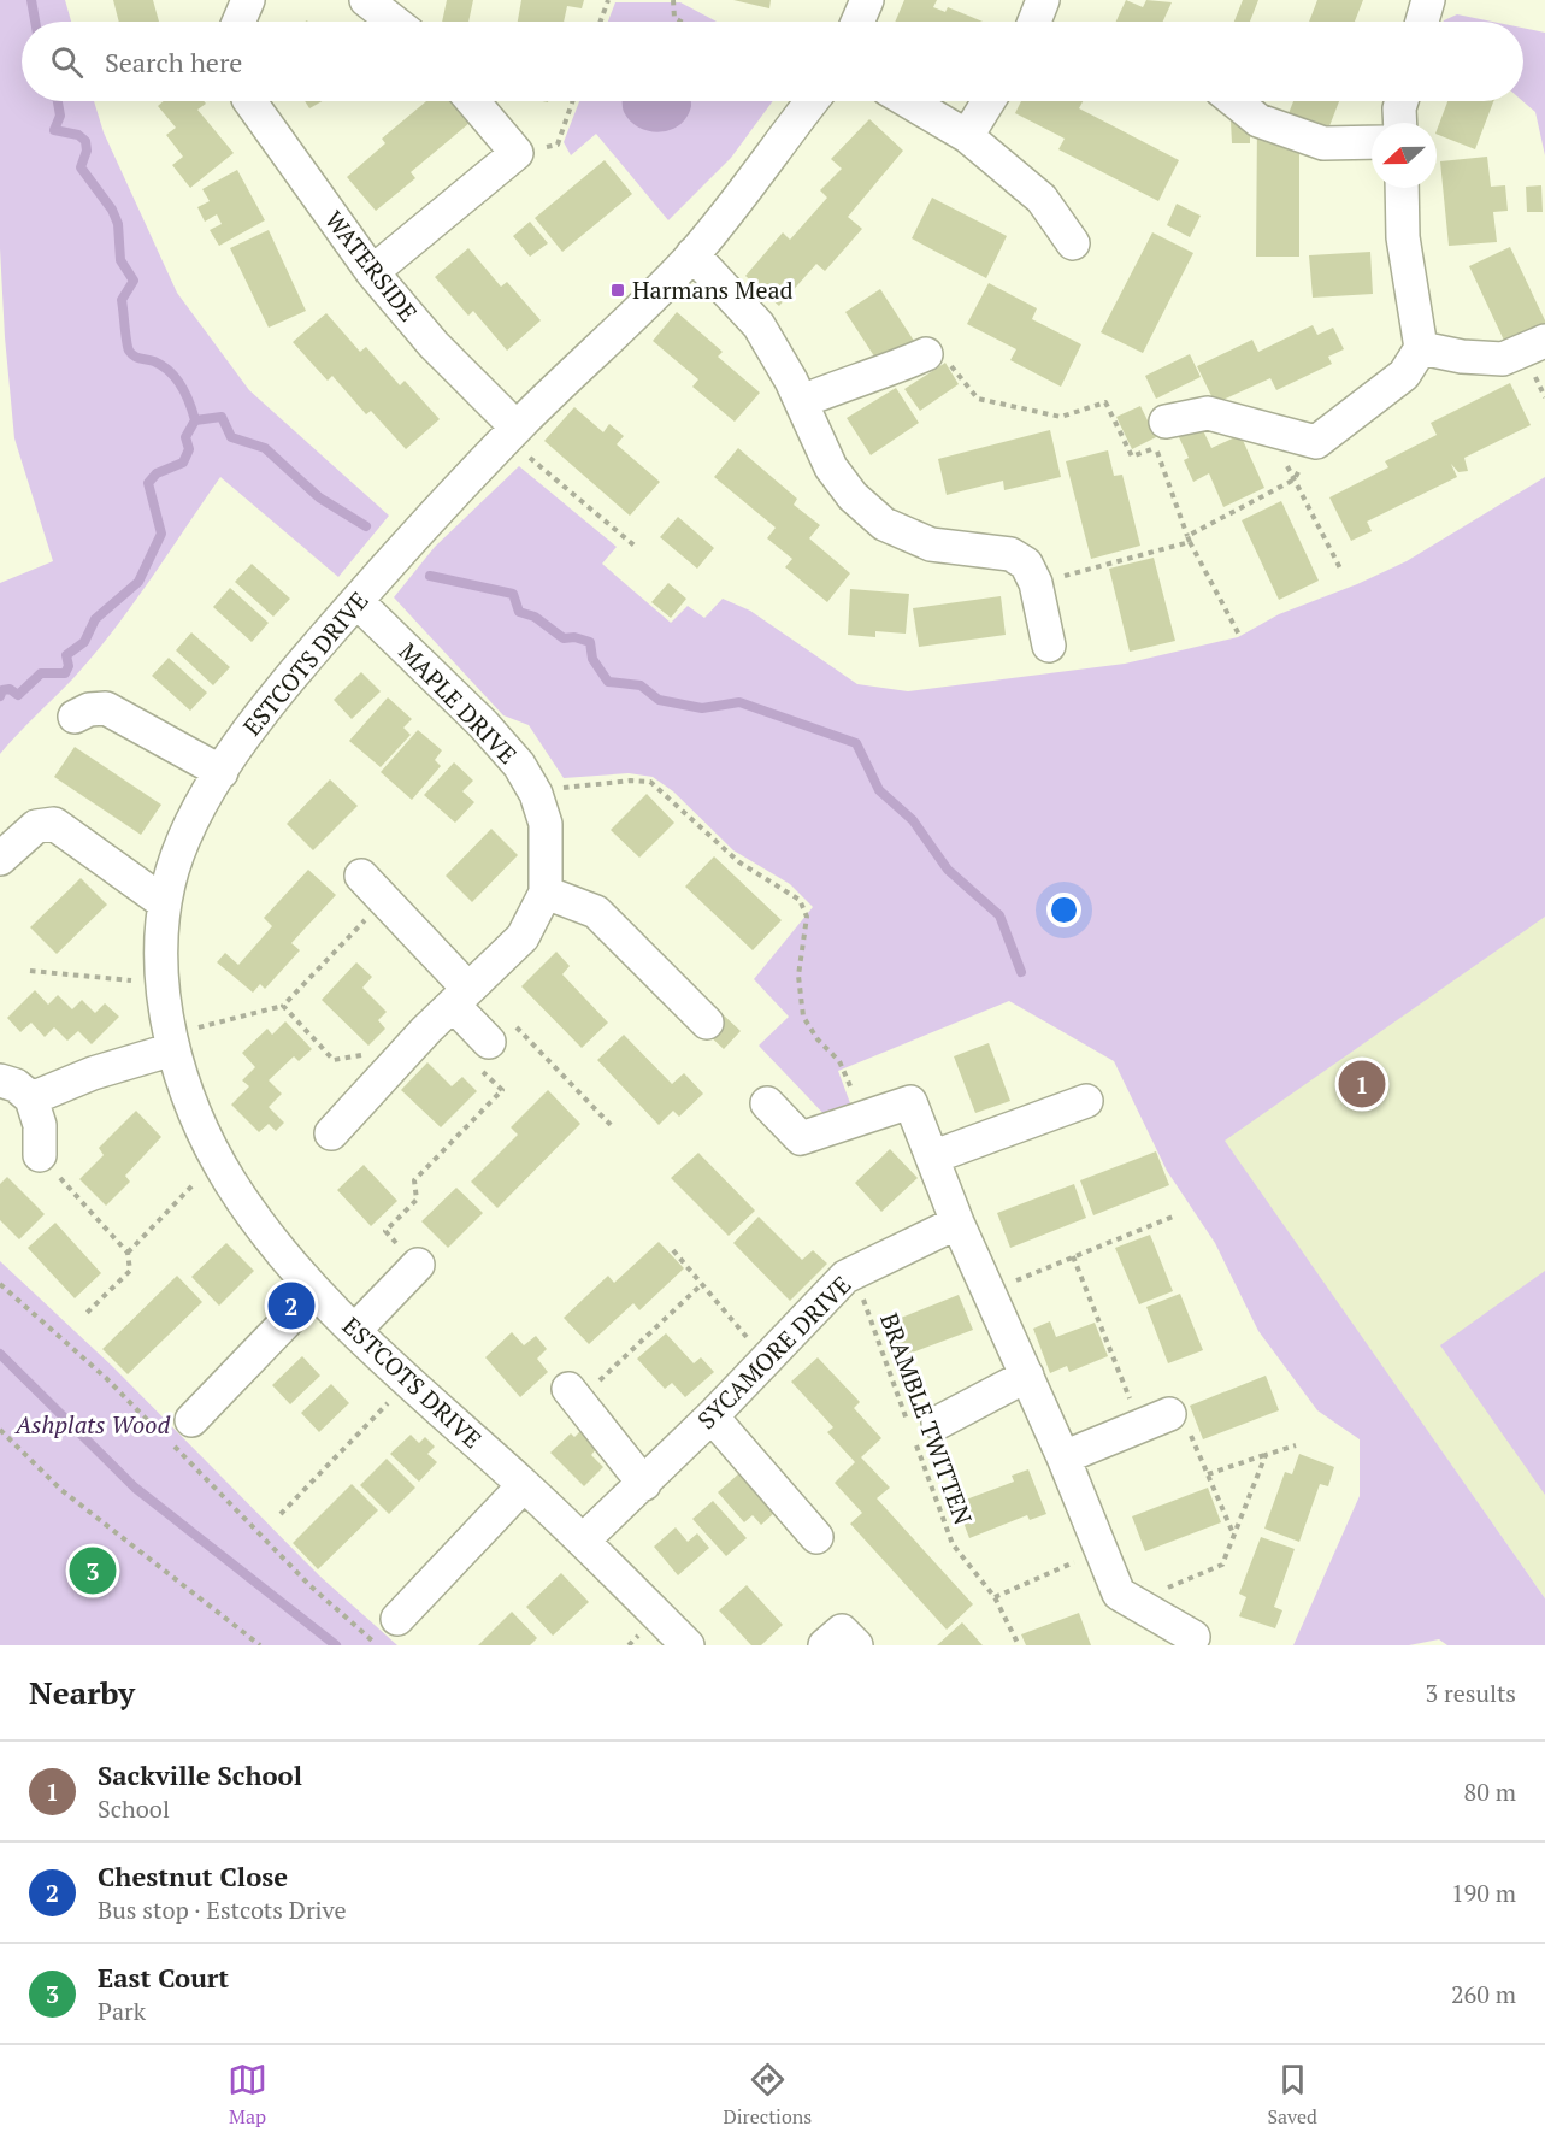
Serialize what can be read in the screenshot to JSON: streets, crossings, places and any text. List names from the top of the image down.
{
  "streets": {
    "street": [
      "WATERSIDE",
      "ESTCOTS DRIVE",
      "MAPLE DRIVE",
      "SYCAMORE DRIVE"
    ],
    "path": ["BRAMBLE TWITTEN"]
  },
  "crossings": [
    ["WATERSIDE", "ESTCOTS DRIVE"],
    ["ESTCOTS DRIVE", "MAPLE DRIVE"],
    ["ESTCOTS DRIVE", "SYCAMORE DRIVE"],
    ["SYCAMORE DRIVE", "BRAMBLE TWITTEN"]
  ],
  "parks": ["Ashplats Wood"],
  "places": {
    "transit": ["Harmans Mead"]
  },
  "north": "left",
  "page": {
    "search": "Search here",
    "pins": ["1", "2", "3"],
    "heading": ["Nearby", "3 results"],
    "list": [
      {
        "mark": "1",
        "name": "Sackville School",
        "note": "School",
        "value": "80 m"
      },
      {
        "mark": "2",
        "name": "Chestnut Close",
        "note": "Bus stop · Estcots Drive",
        "value": "190 m"
      },
      {
        "mark": "3",
        "name": "East Court",
        "note": "Park",
        "value": "260 m"
      }
    ],
    "nav": ["Map", "Directions", "Saved"]
  }
}
